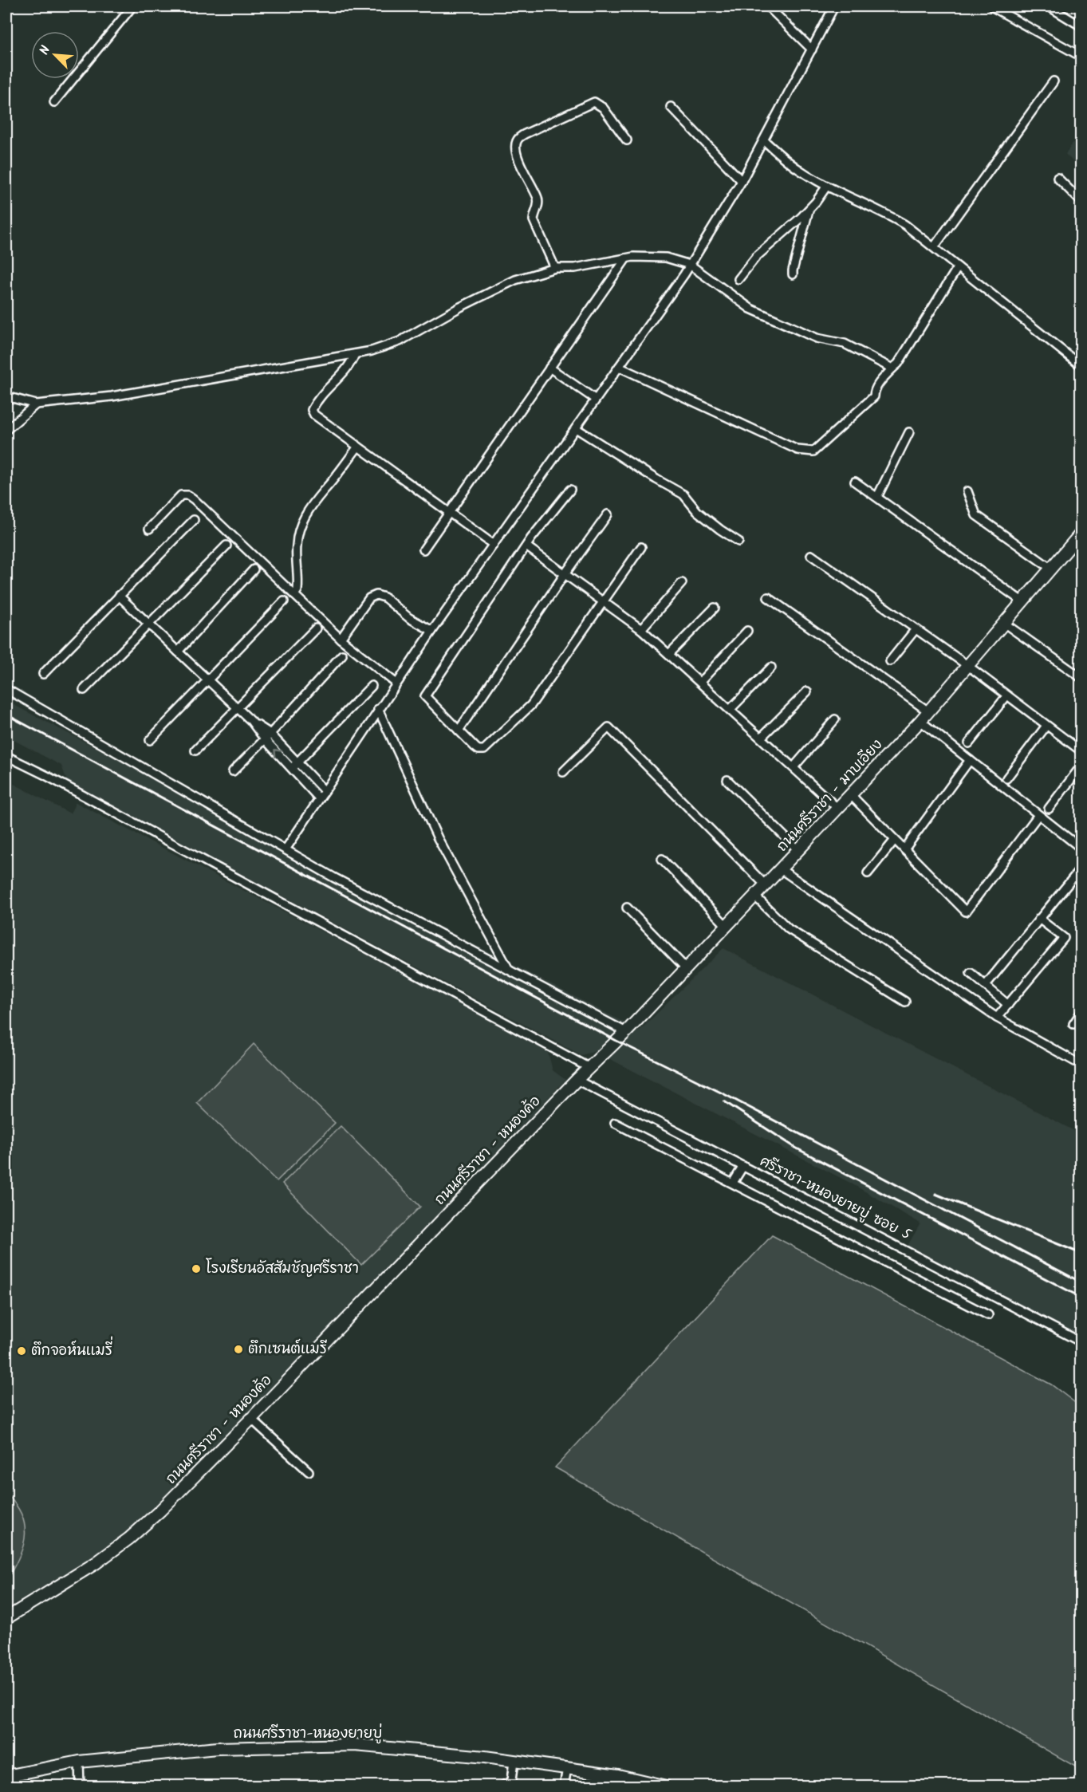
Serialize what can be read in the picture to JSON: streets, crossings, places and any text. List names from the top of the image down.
{
  "streets": {
    "main road": ["ถนนศรีราชา - มาบเอียง", "ถนนศรีราชา - หนองค้อ", "ถนนศรีราชา-หนองยายบู่"],
    "street": ["ศรีราชา-หนองยายบู่ ซอย 5"]
  },
  "crossings": [
    ["ถนนศรีราชา - มาบเอียง", "ถนนศรีราชา - หนองค้อ"],
    ["ถนนศรีราชา - หนองค้อ", "ศรีราชา-หนองยายบู่ ซอย 5"]
  ],
  "places": ["โรงเรียนอัสสัมชัญศรีราชา", "ตึกเซนต์แมรี", "ตึกจอห์นแมรี่"],
  "north": "top left"
}
